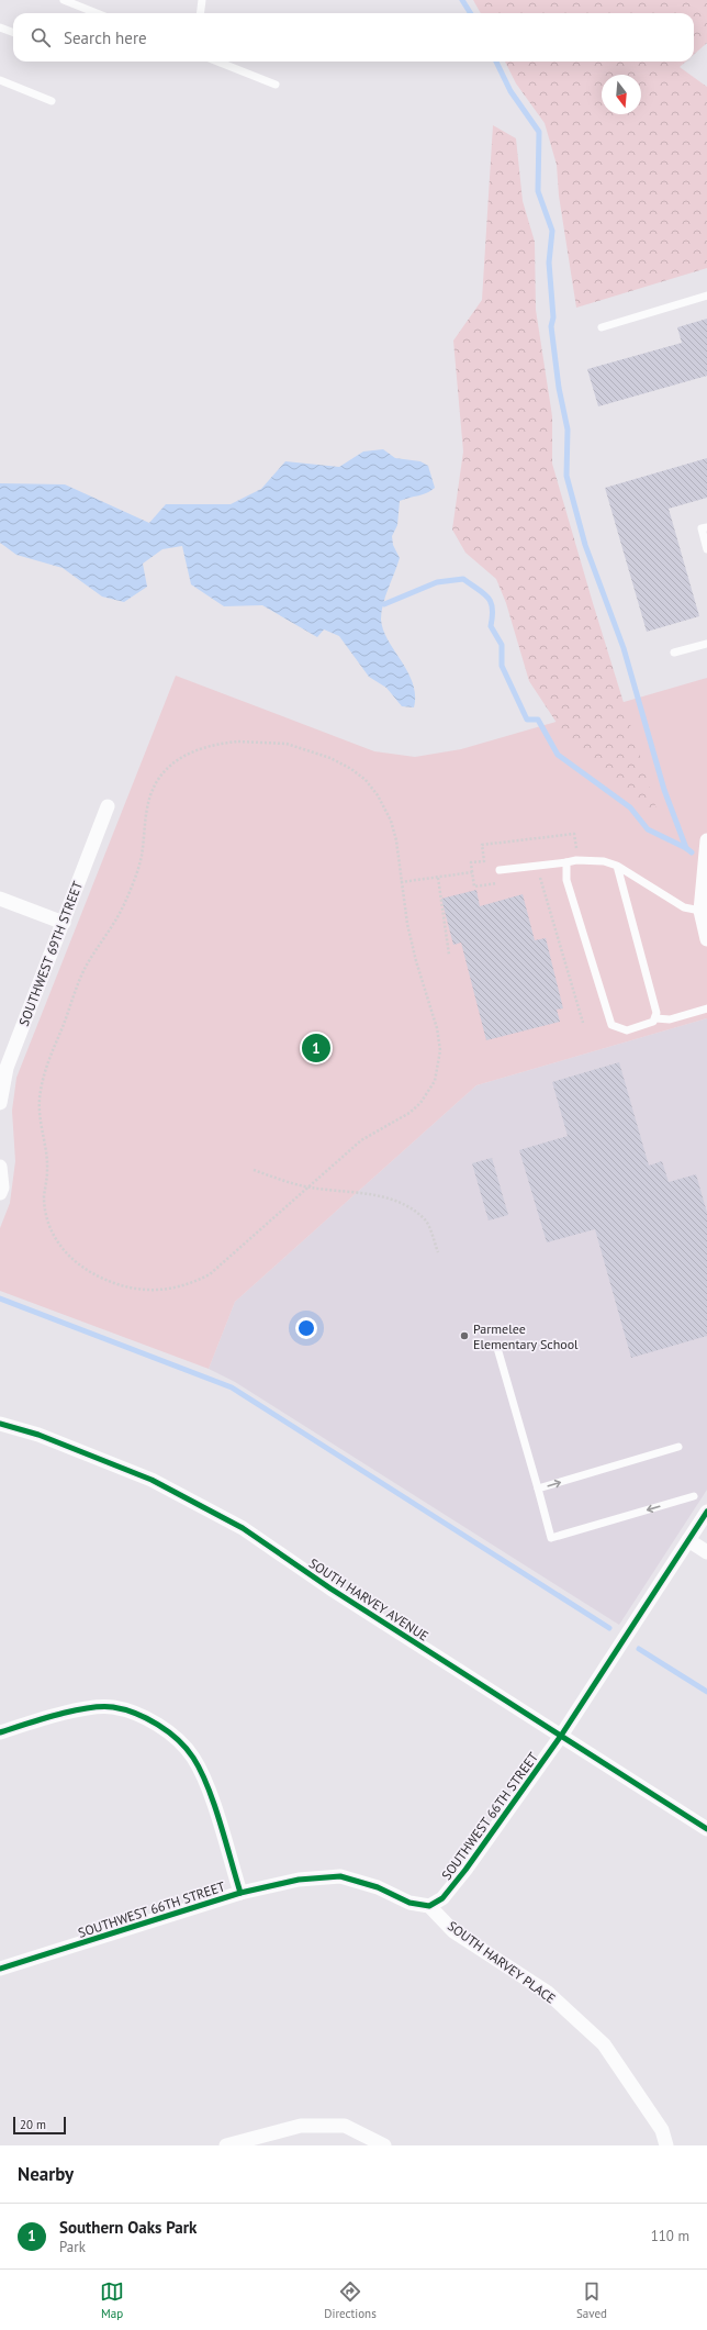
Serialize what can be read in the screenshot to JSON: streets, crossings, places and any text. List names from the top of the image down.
{
  "streets": {
    "street": [
      "SOUTHWEST 69TH STREET",
      "SOUTH HARVEY AVENUE",
      "SOUTHWEST 66TH STREET",
      "SOUTH HARVEY PLACE"
    ]
  },
  "crossings": [
    ["SOUTH HARVEY AVENUE", "SOUTHWEST 66TH STREET"],
    ["SOUTHWEST 66TH STREET", "SOUTH HARVEY PLACE"]
  ],
  "places": ["Parmelee Elementary School"],
  "scale_bar": "20 m",
  "north": "bottom",
  "page": {
    "search": "Search here",
    "pins": "1",
    "scale": "20 m",
    "heading": "Nearby",
    "list": [
      {
        "mark": "1",
        "name": "Southern Oaks Park",
        "note": "Park",
        "value": "110 m"
      }
    ],
    "nav": ["Map", "Directions", "Saved"]
  }
}
